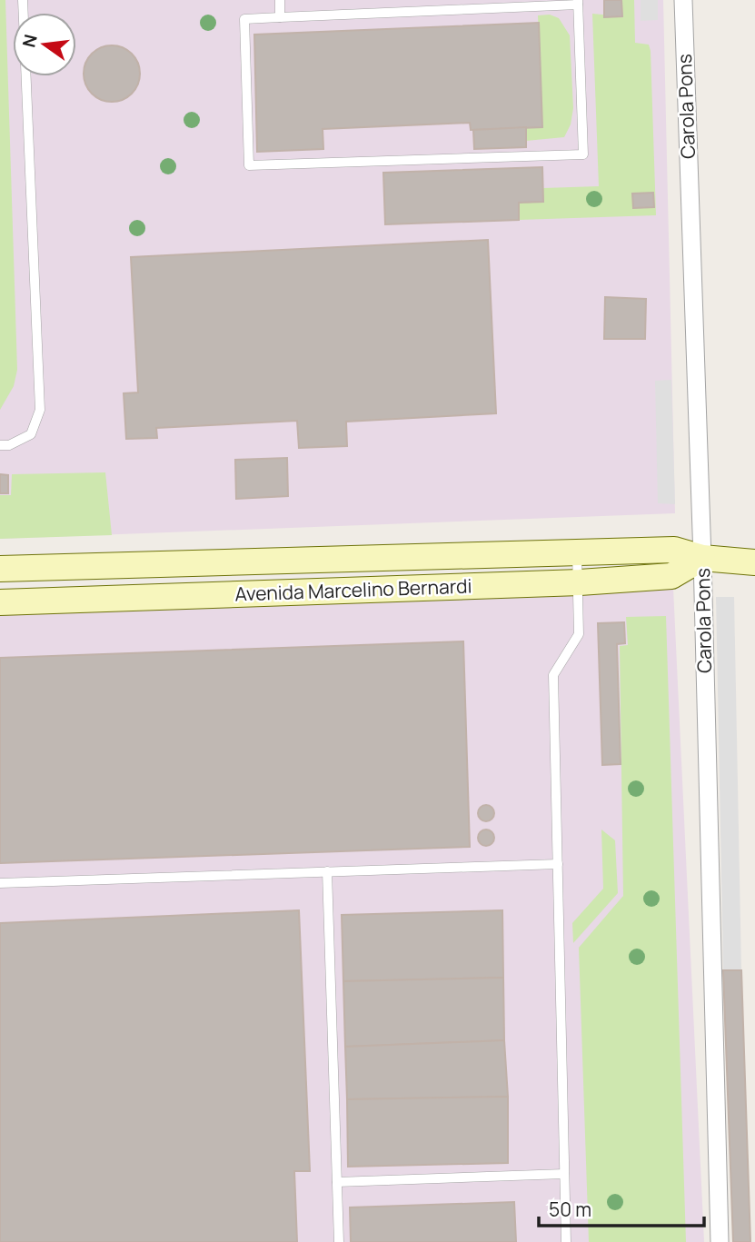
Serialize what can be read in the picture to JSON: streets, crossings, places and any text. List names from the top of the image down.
{
  "streets": {
    "main road": ["Avenida Marcelino Bernardi"],
    "street": ["Carola Pons"]
  },
  "crossings": [
    ["Carola Pons", "Avenida Marcelino Bernardi"]
  ],
  "scale_bar": "50 m",
  "north": "left"
}
